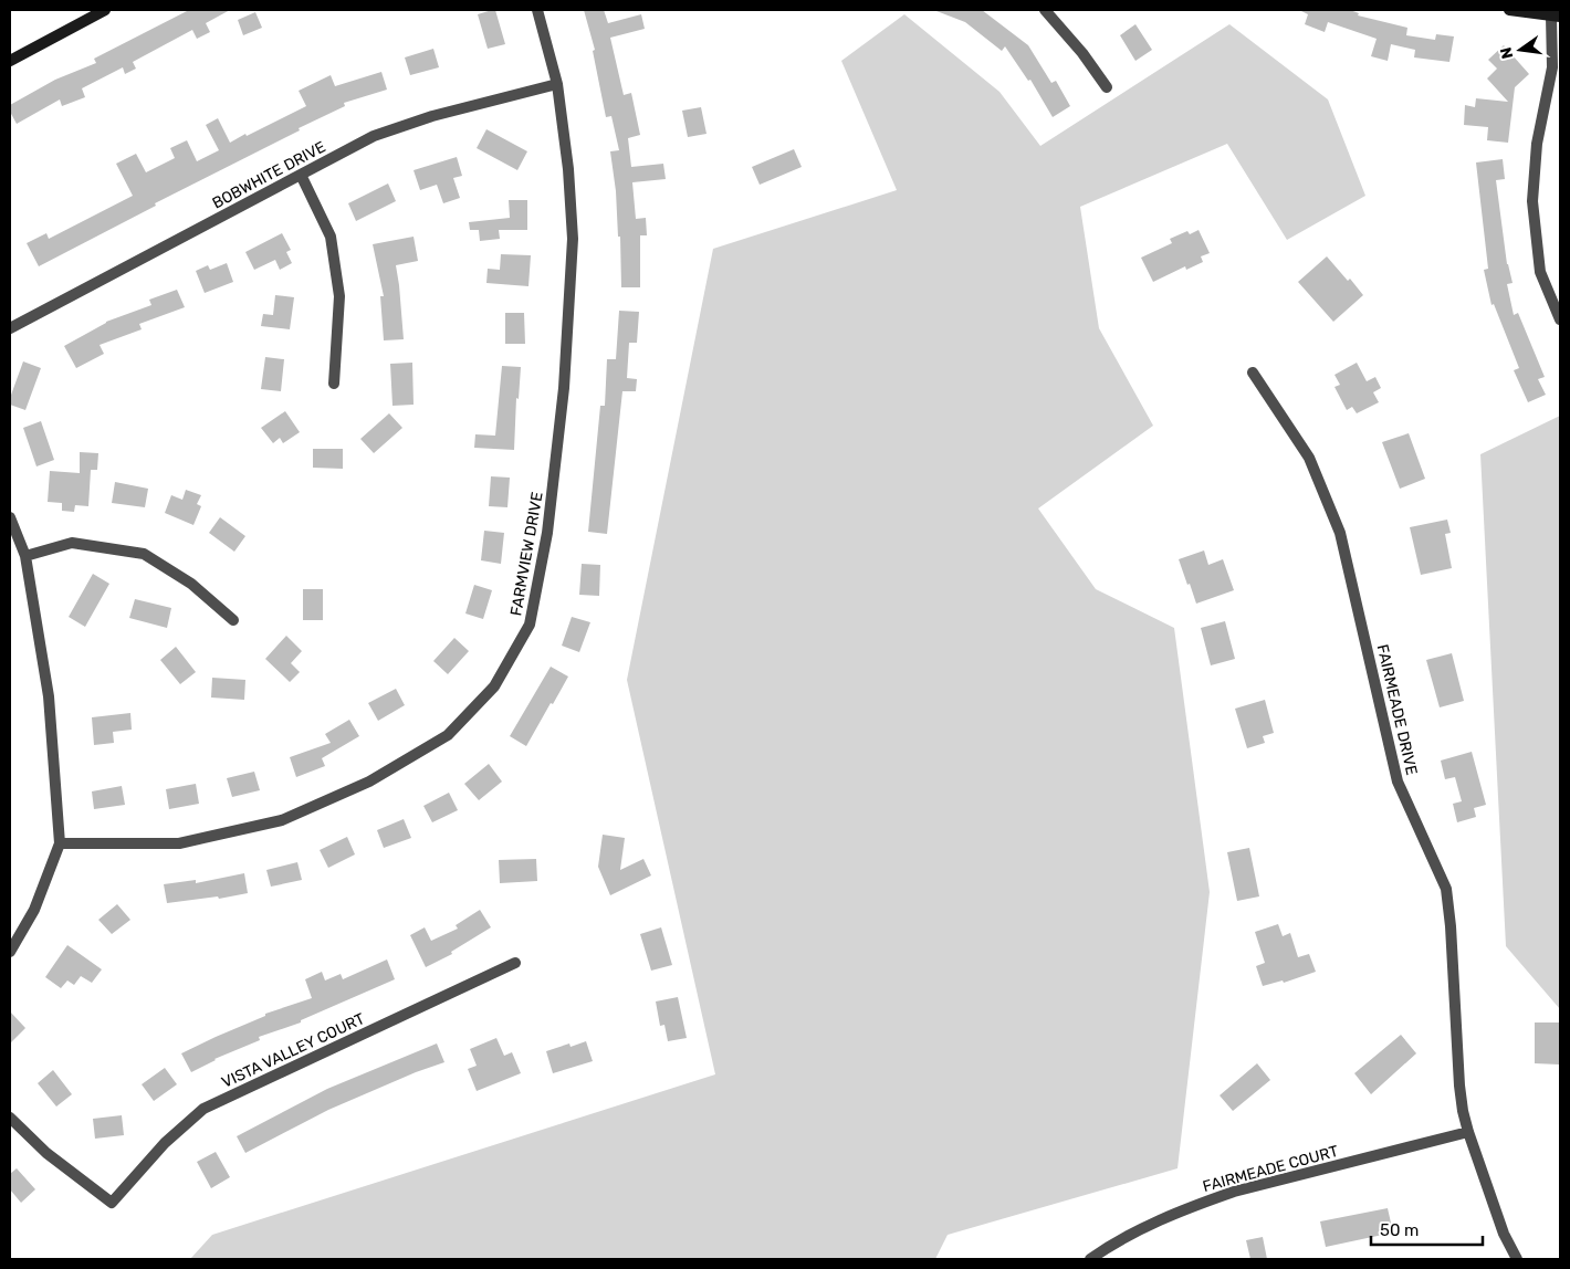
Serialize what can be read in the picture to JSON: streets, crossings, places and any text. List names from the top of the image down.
{
  "streets": {
    "street": [
      "BOBWHITE DRIVE",
      "FARMVIEW DRIVE",
      "FAIRMEADE DRIVE",
      "VISTA VALLEY COURT",
      "FAIRMEADE COURT"
    ]
  },
  "crossings": [
    ["BOBWHITE DRIVE", "FARMVIEW DRIVE"],
    ["FAIRMEADE DRIVE", "FAIRMEADE COURT"]
  ],
  "scale_bar": "50 m",
  "north": "left"
}
